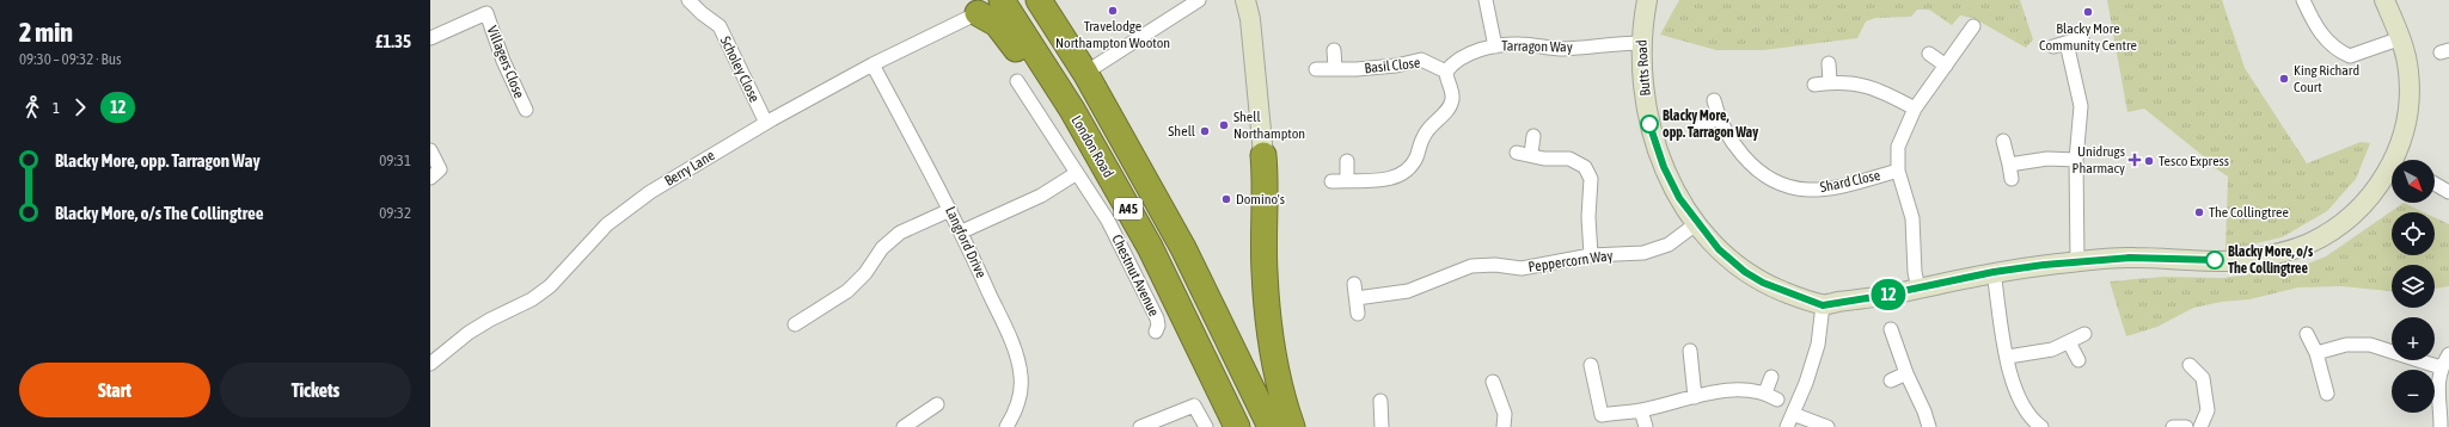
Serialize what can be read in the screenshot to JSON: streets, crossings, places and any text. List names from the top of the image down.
{
  "streets": {
    "highway": ["London Road", "A45"],
    "street": [
      "Tarragon Way",
      "Villagers Close",
      "Basil Close",
      "Butts Road",
      "Scholey Close",
      "Berry Lane",
      "Shard Close",
      "Langford Drive",
      "Peppercorn Way",
      "Chestnut Avenue"
    ]
  },
  "crossings": [
    ["Tarragon Way", "Basil Close"],
    ["Tarragon Way", "Butts Road"],
    ["Butts Road", "Peppercorn Way"],
    ["Scholey Close", "Berry Lane"],
    ["Berry Lane", "Langford Drive"]
  ],
  "places": {
    "other": [
      "Travelodge Northampton Wooton",
      "Blacky More Community Centre",
      "King Richard Court",
      "Blacky More, opp. Tarragon Way",
      "Shell Northampton",
      "Shell",
      "Tesco Express",
      "Domino's",
      "The Collingtree",
      "Blacky More, o/s The Collingtree"
    ],
    "health": ["Unidrugs Pharmacy"]
  },
  "lines": ["bus line 12"],
  "north": "bottom right",
  "page": {
    "heading": ["2 min", "09:30 – 09:32 · Bus", "£1.35"],
    "on_map": "12",
    "legs": ["1", "12"],
    "list": [
      {
        "name": "Blacky More, opp. Tarragon Way",
        "value": "09:31"
      },
      {
        "name": "Blacky More, o/s The Collingtree",
        "value": "09:32"
      }
    ],
    "map_buttons": ["+", "−"],
    "buttons": ["Start", "Tickets"]
  }
}
